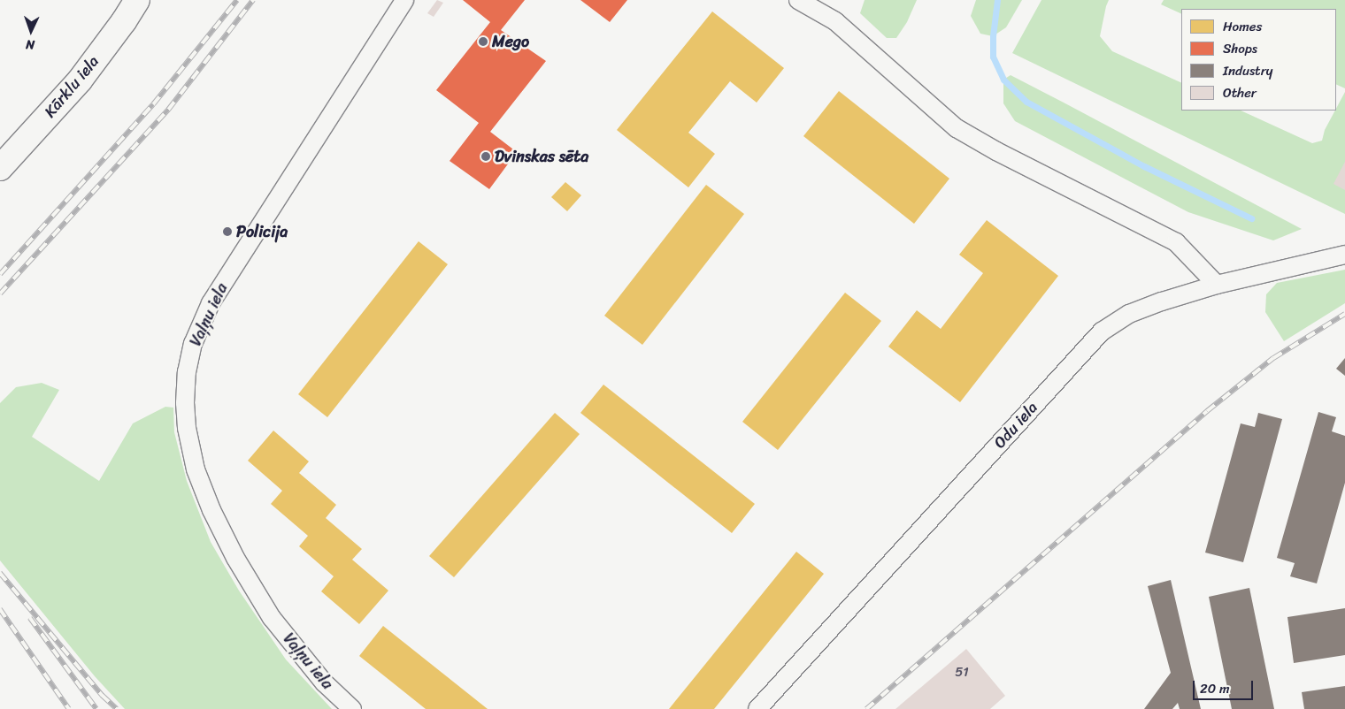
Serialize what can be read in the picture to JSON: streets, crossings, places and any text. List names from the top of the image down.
{
  "streets": {
    "street": ["Kārklu iela", "Vaļņu iela", "Odu iela"]
  },
  "places": ["Mego", "Dvinskas sēta", "Policija"],
  "house_numbers": ["51"],
  "legend": [
    "Homes",
    "Shops",
    "Industry",
    "Other"
  ],
  "scale_bar": "20 m",
  "north": "bottom"
}
